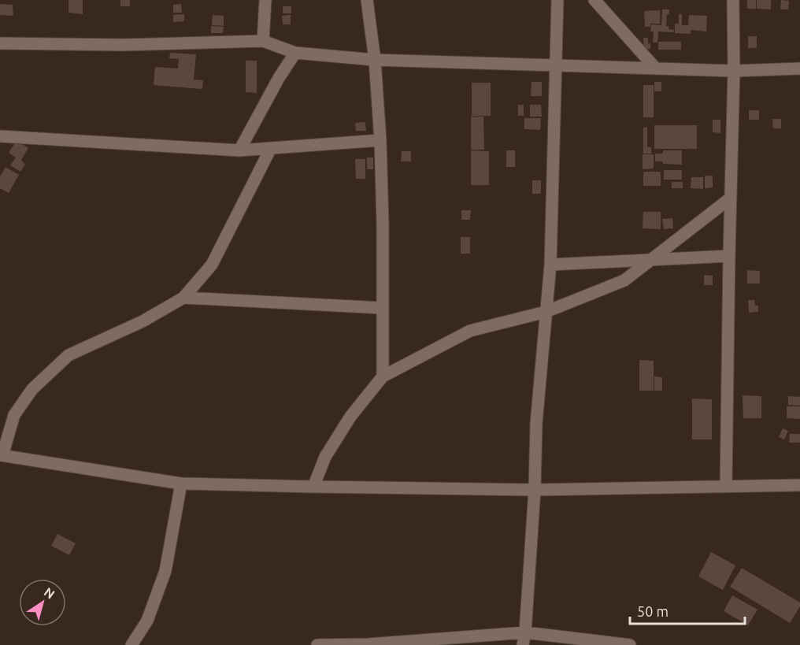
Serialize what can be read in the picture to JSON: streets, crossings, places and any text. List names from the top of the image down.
{
  "scale_bar": "50 m",
  "north": "top right"
}
